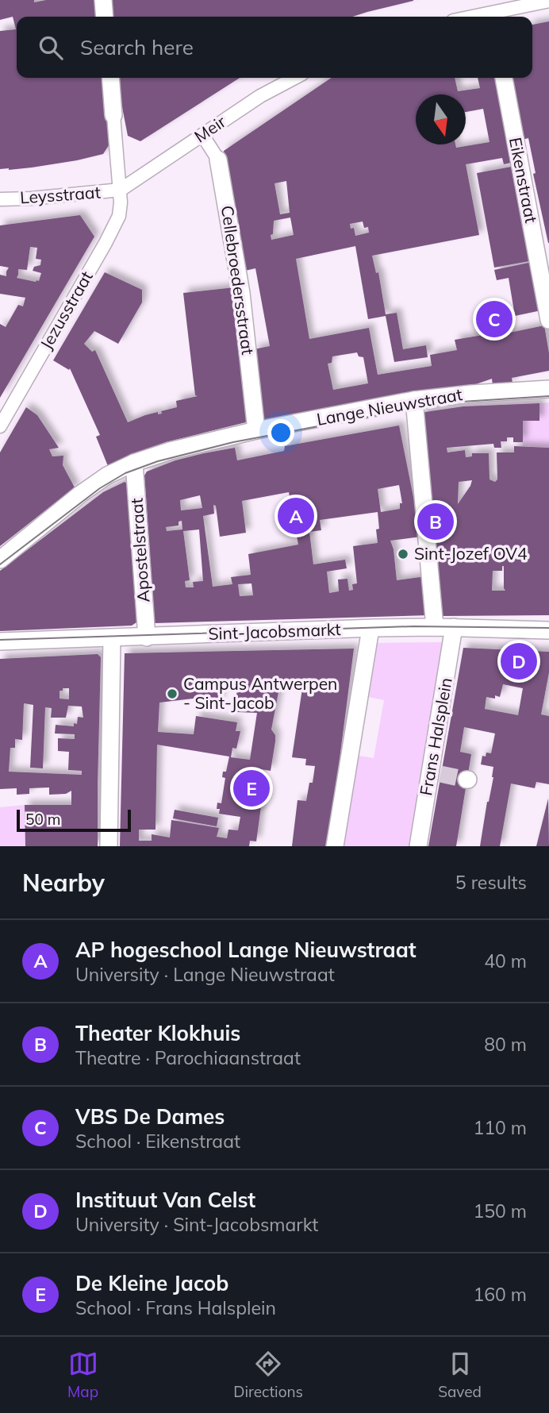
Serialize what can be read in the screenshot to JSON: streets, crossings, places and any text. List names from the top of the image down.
{
  "streets": {
    "street": [
      "Meir",
      "Eikenstraat",
      "Leysstraat",
      "Cellebroedersstraat",
      "Jezusstraat",
      "Lange Nieuwstraat",
      "Apostelstraat",
      "Sint-Jacobsmarkt",
      "Frans Halsplein"
    ]
  },
  "crossings": [
    ["Meir", "Leysstraat"],
    ["Meir", "Cellebroedersstraat"],
    ["Meir", "Jezusstraat"],
    ["Leysstraat", "Jezusstraat"],
    ["Cellebroedersstraat", "Lange Nieuwstraat"],
    ["Lange Nieuwstraat", "Apostelstraat"],
    ["Apostelstraat", "Sint-Jacobsmarkt"],
    ["Sint-Jacobsmarkt", "Frans Halsplein"]
  ],
  "places": ["Sint-Jozef OV4", "Campus Antwerpen - Sint-Jacob"],
  "scale_bar": "50 m",
  "north": "bottom",
  "page": {
    "search": "Search here",
    "pins": [
      "C",
      "A",
      "B",
      "D",
      "E"
    ],
    "scale": "50 m",
    "heading": ["Nearby", "5 results"],
    "list": [
      {
        "mark": "A",
        "name": "AP hogeschool Lange Nieuwstraat",
        "note": "University · Lange Nieuwstraat",
        "value": "40 m"
      },
      {
        "mark": "B",
        "name": "Theater Klokhuis",
        "note": "Theatre · Parochiaanstraat",
        "value": "80 m"
      },
      {
        "mark": "C",
        "name": "VBS De Dames",
        "note": "School · Eikenstraat",
        "value": "110 m"
      },
      {
        "mark": "D",
        "name": "Instituut Van Celst",
        "note": "University · Sint-Jacobsmarkt",
        "value": "150 m"
      },
      {
        "mark": "E",
        "name": "De Kleine Jacob",
        "note": "School · Frans Halsplein",
        "value": "160 m"
      }
    ],
    "nav": ["Map", "Directions", "Saved"]
  }
}
